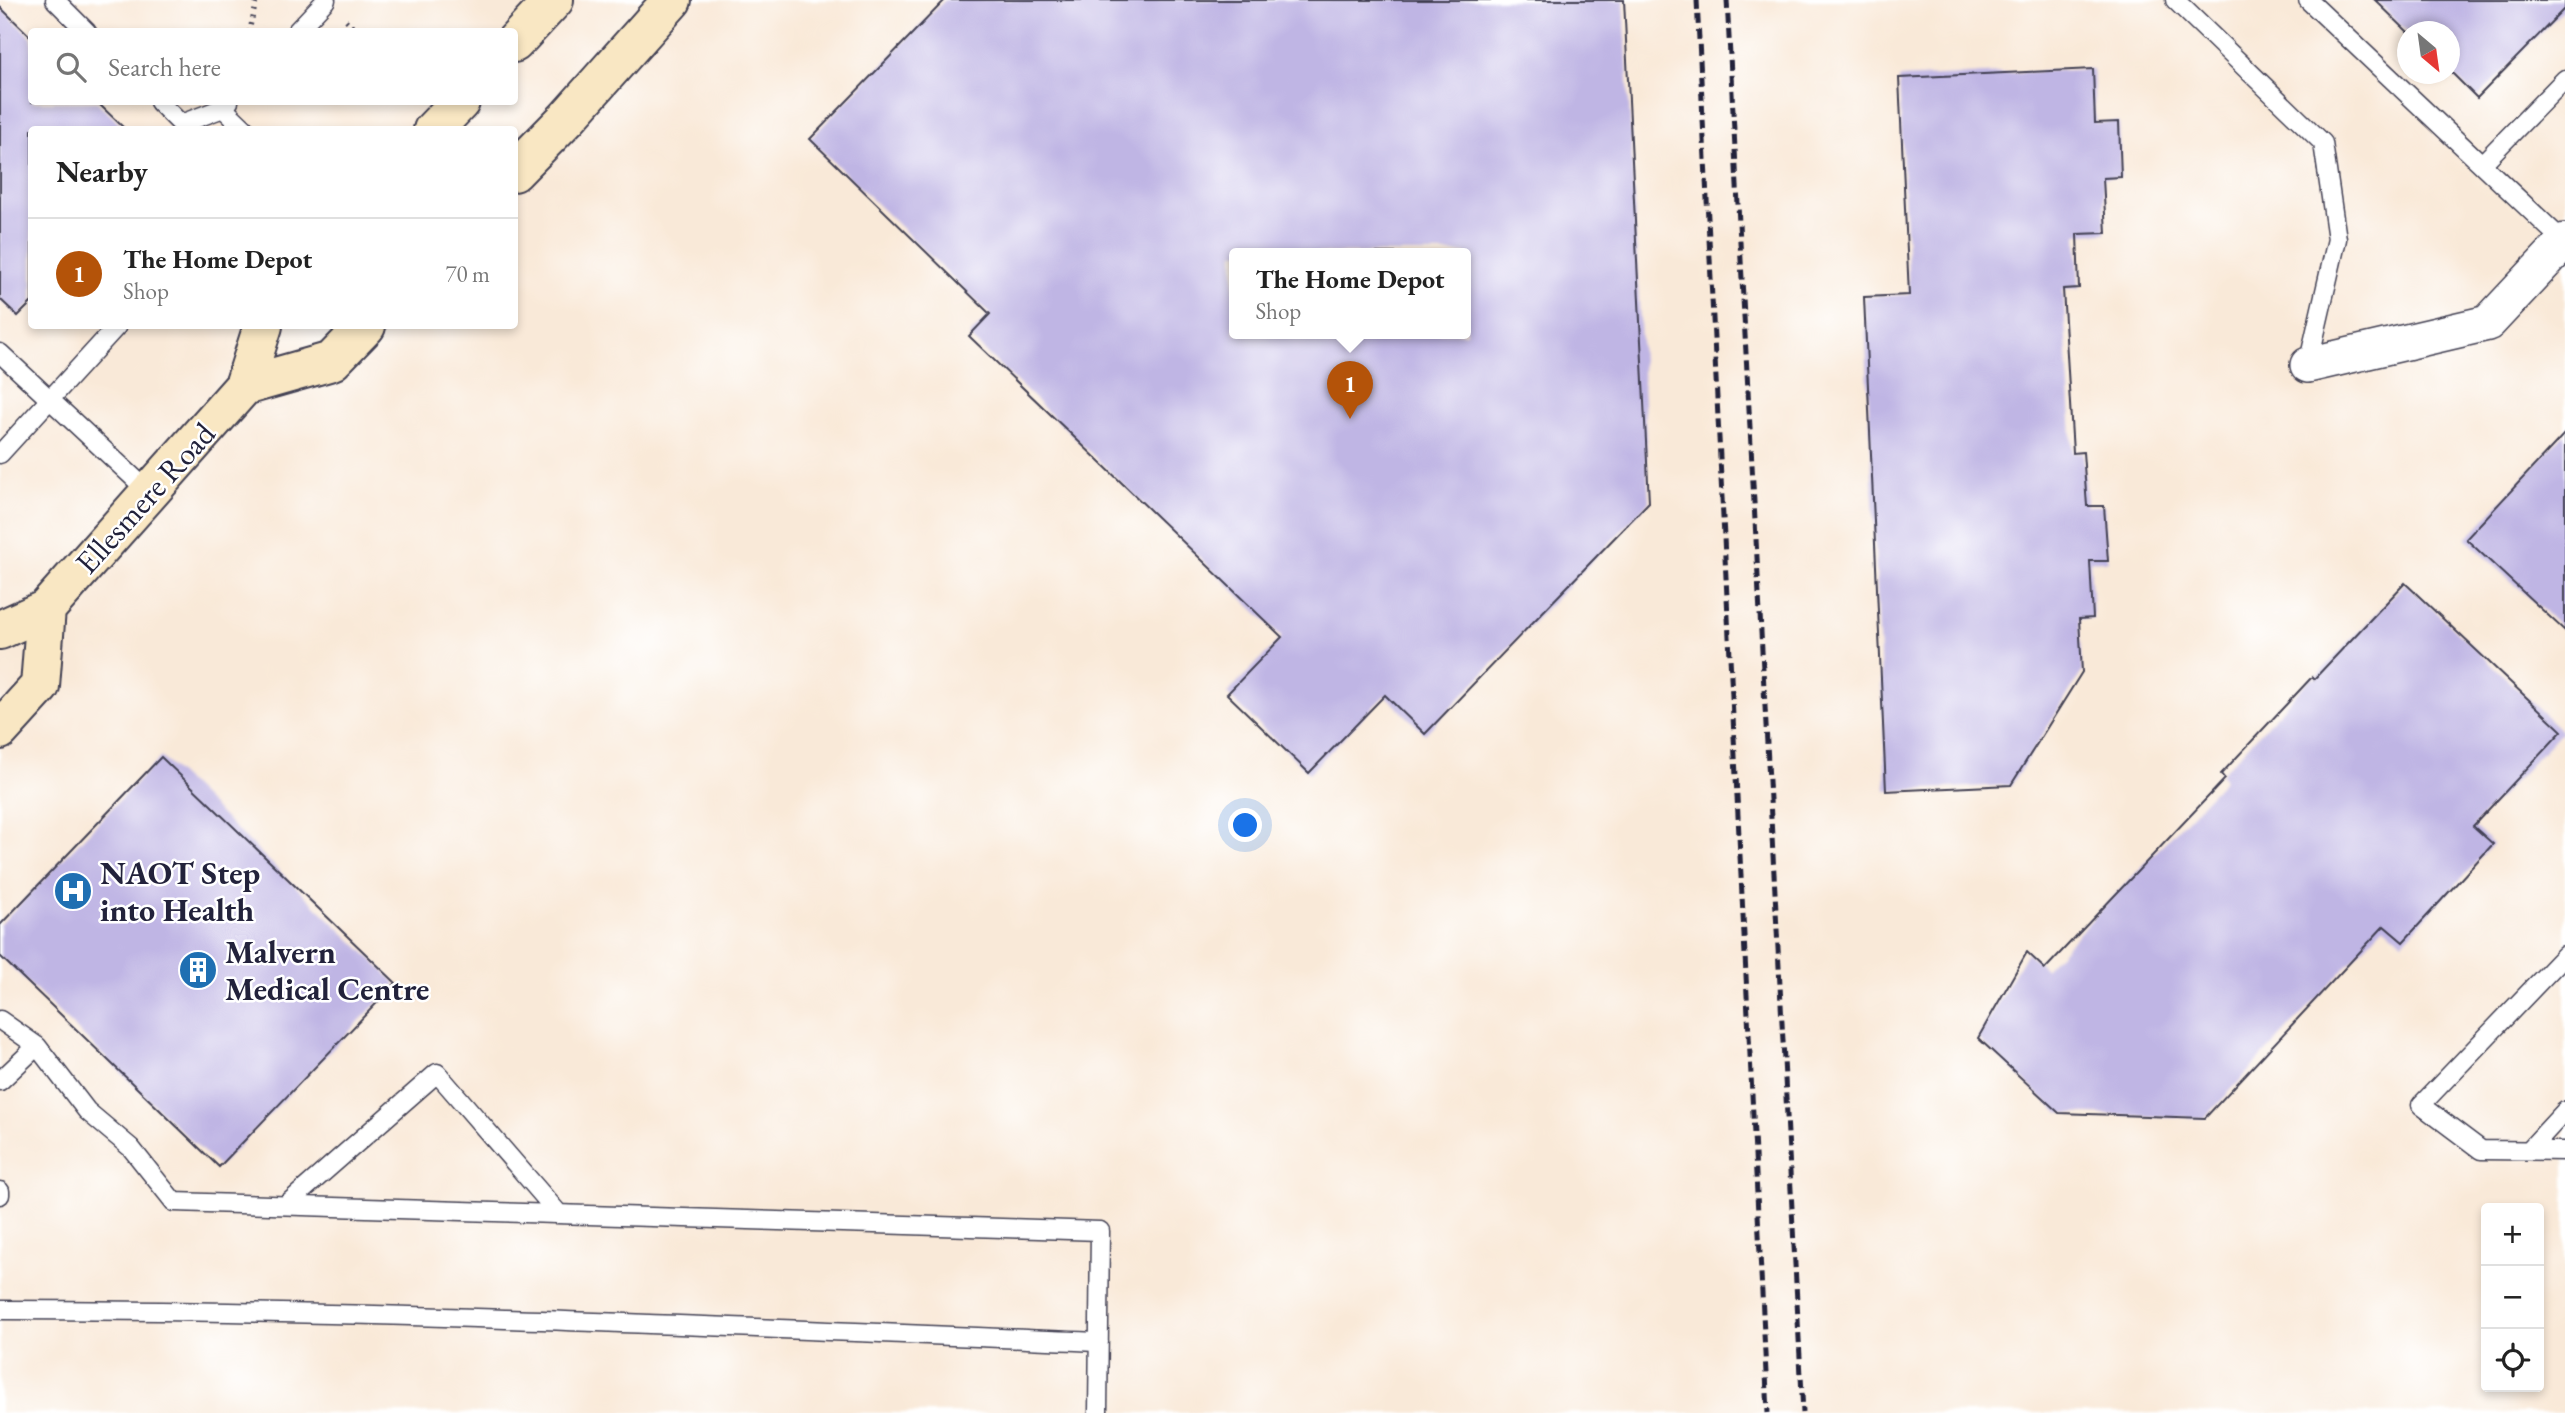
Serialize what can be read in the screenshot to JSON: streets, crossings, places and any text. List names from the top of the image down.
{
  "streets": {
    "main road": ["Ellesmere Road"]
  },
  "places": {
    "hospital": ["NAOT Step into Health"],
    "building": ["Malvern Medical Centre"]
  },
  "north": "bottom right",
  "page": {
    "search": "Search here",
    "heading": "Nearby",
    "list": [
      {
        "mark": "1",
        "name": "The Home Depot",
        "note": "Shop",
        "value": "70 m"
      }
    ],
    "popup": ["The Home Depot", "Shop"],
    "pins": "1",
    "map_buttons": ["+", "−"]
  }
}
